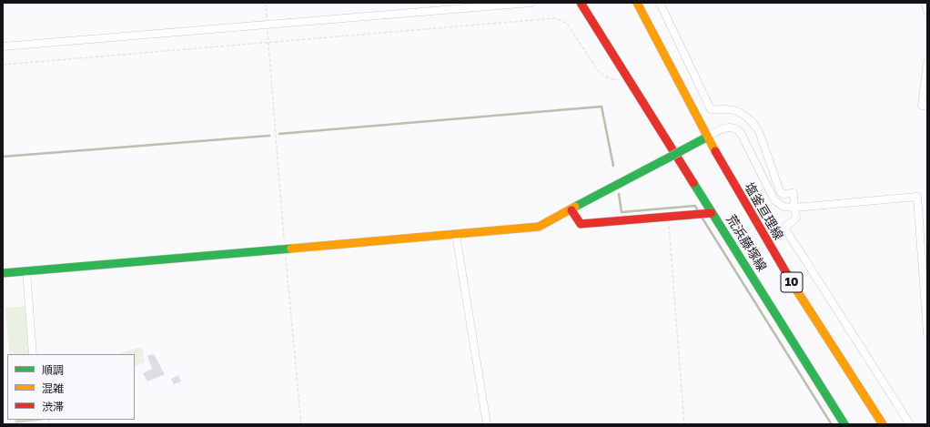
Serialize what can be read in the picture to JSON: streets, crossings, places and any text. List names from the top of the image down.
{
  "streets": {
    "street": ["塩釜亘理線", "荒浜藤塚線", "10"]
  },
  "legend": ["順調", "混雑", "渋滞"]
}
